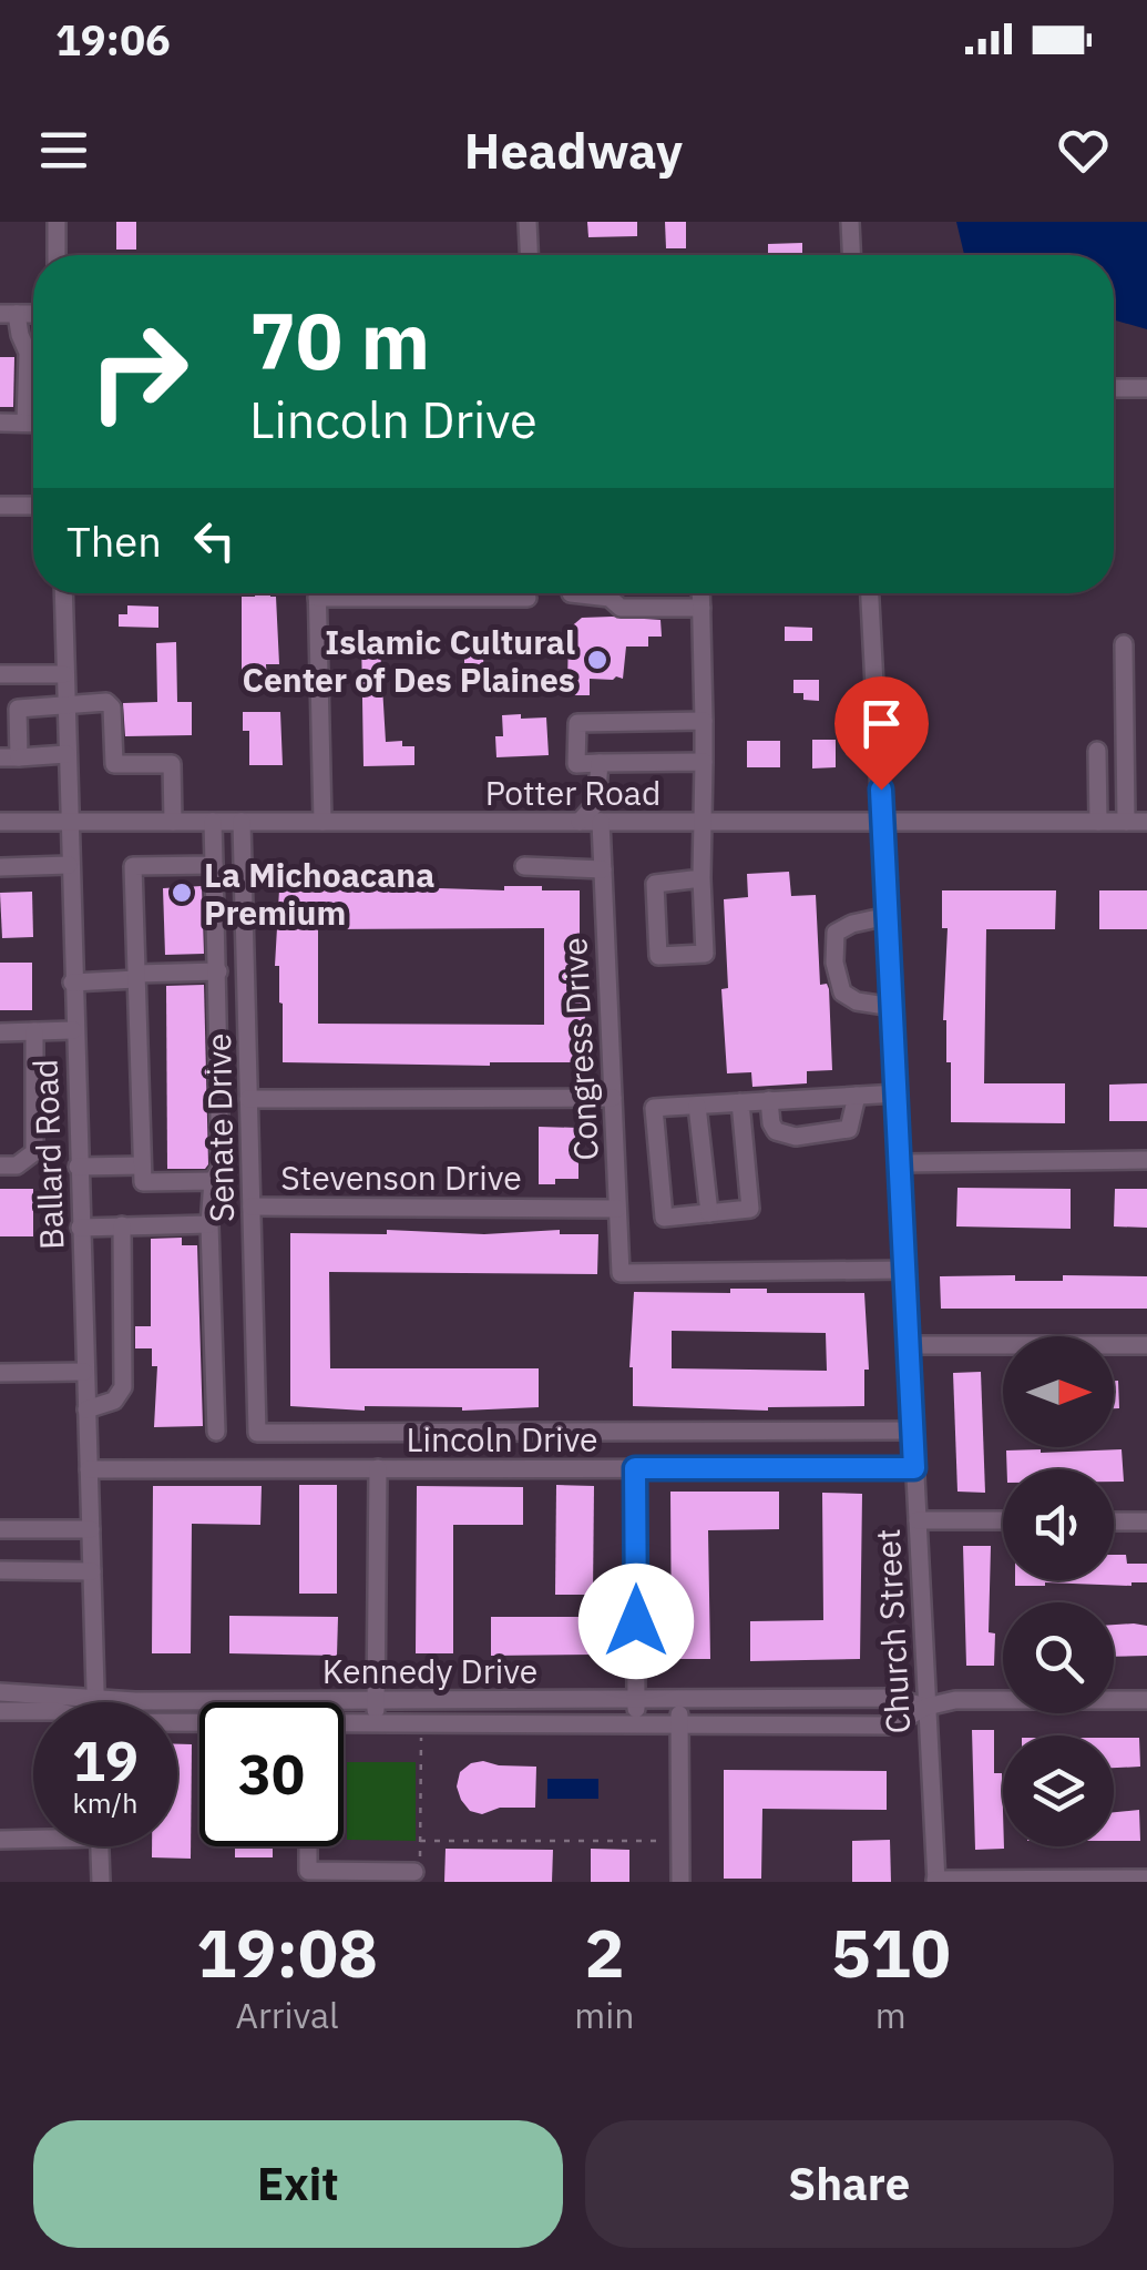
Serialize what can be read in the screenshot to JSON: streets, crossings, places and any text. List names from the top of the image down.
{
  "streets": {
    "street": [
      "Potter Road",
      "Congress Drive",
      "Senate Drive",
      "Ballard Road",
      "Stevenson Drive",
      "Lincoln Drive",
      "Church Street",
      "Kennedy Drive"
    ]
  },
  "crossings": [
    ["Potter Road", "Congress Drive"],
    ["Potter Road", "Senate Drive"],
    ["Potter Road", "Ballard Road"],
    ["Potter Road", "Church Street"],
    ["Congress Drive", "Stevenson Drive"],
    ["Congress Drive", "Church Street"],
    ["Senate Drive", "Stevenson Drive"],
    ["Senate Drive", "Lincoln Drive"],
    ["Ballard Road", "Lincoln Drive"],
    ["Ballard Road", "Kennedy Drive"],
    ["Lincoln Drive", "Church Street"],
    ["Church Street", "Kennedy Drive"]
  ],
  "places": ["Islamic Cultural Center of Des Plaines", "La Michoacana Premium"],
  "north": "right",
  "page": {
    "status": "19:06",
    "header": "Headway",
    "turn": ["70 m", "Lincoln Drive"],
    "then": "Then",
    "speed": "19 km/h",
    "limit": "30",
    "eta": [
      "19:08",
      "Arrival",
      "2",
      "min",
      "510",
      "m"
    ],
    "buttons": ["Exit", "Share"]
  }
}
